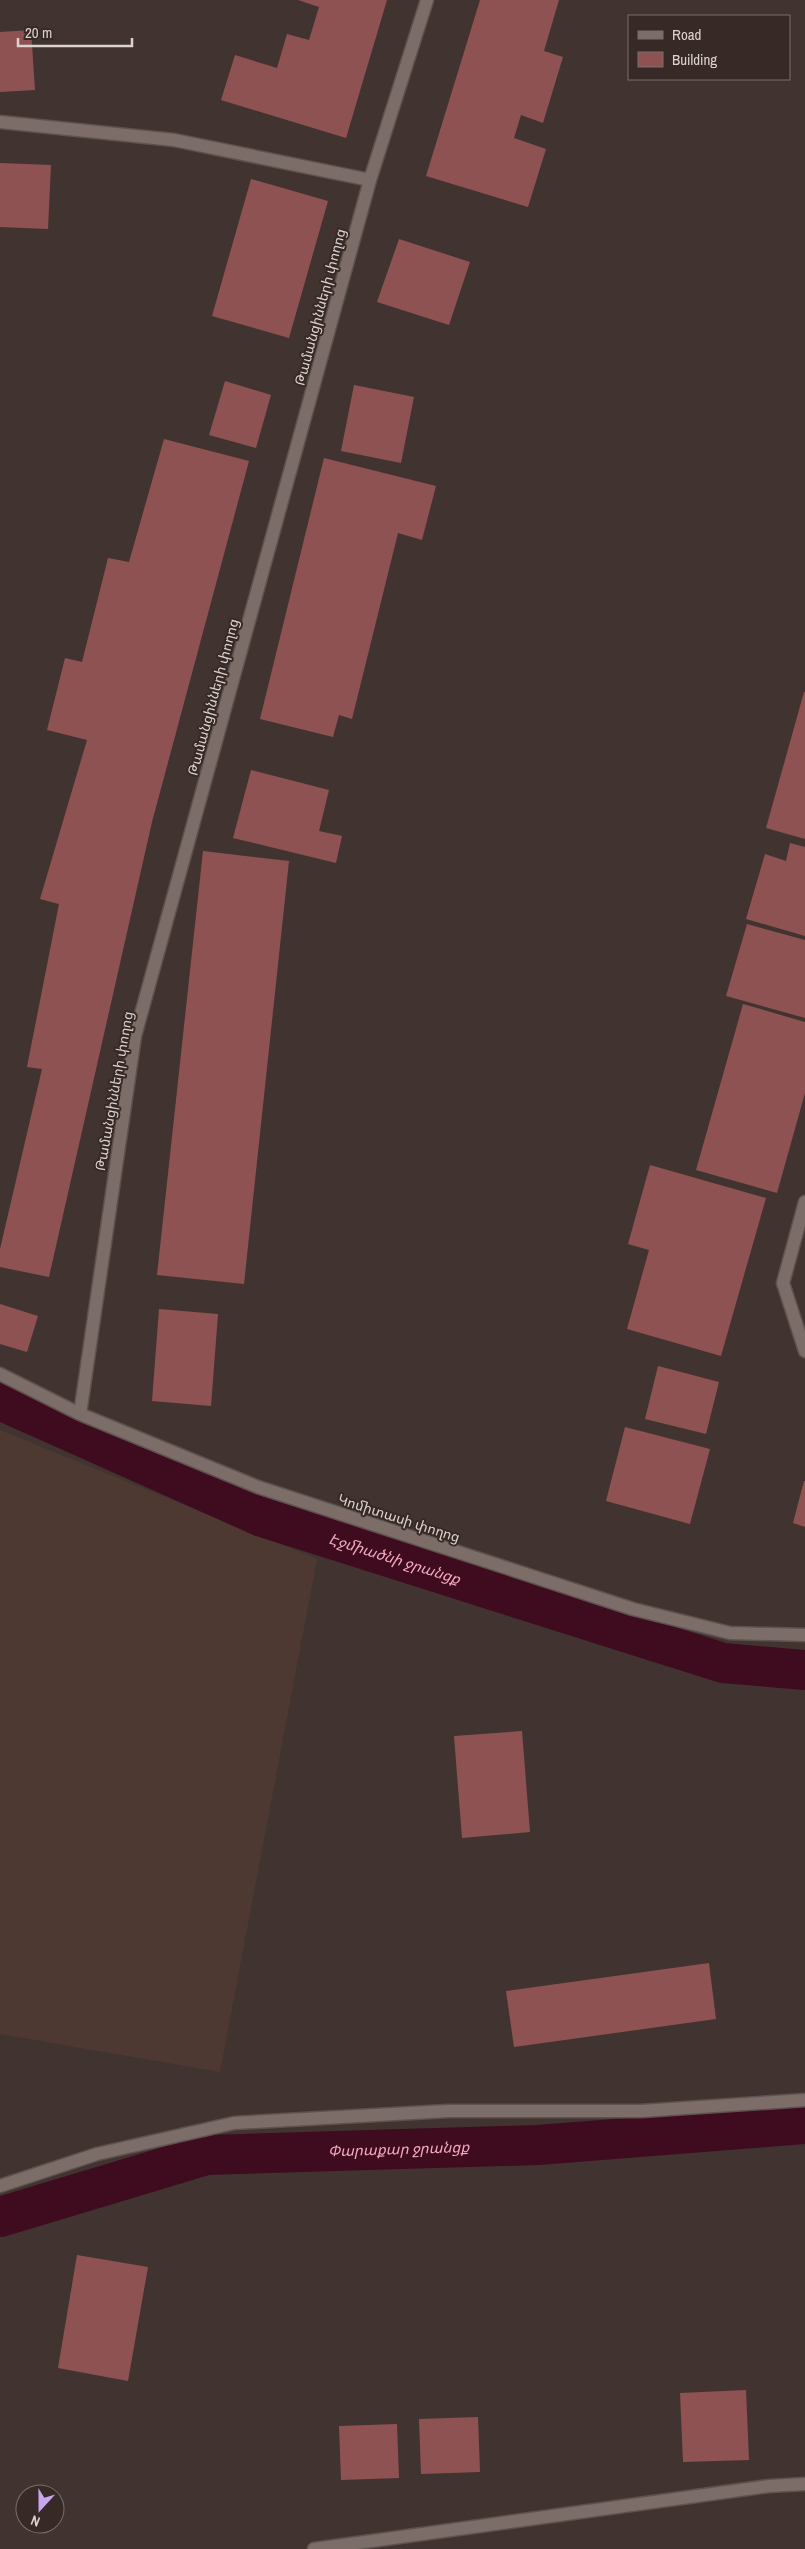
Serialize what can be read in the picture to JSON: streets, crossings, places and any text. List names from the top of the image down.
{
  "streets": {
    "street": ["Թամանցինների փողոց", "Կոմիտասի փողոց"]
  },
  "crossings": [
    ["Թամանցինների փողոց", "Կոմիտասի փողոց"]
  ],
  "water": ["Էջմիածնի ջրանցք", "Փարաքար ջրանցք"],
  "legend": ["Road", "Building"],
  "scale_bar": "20 m",
  "north": "bottom"
}
